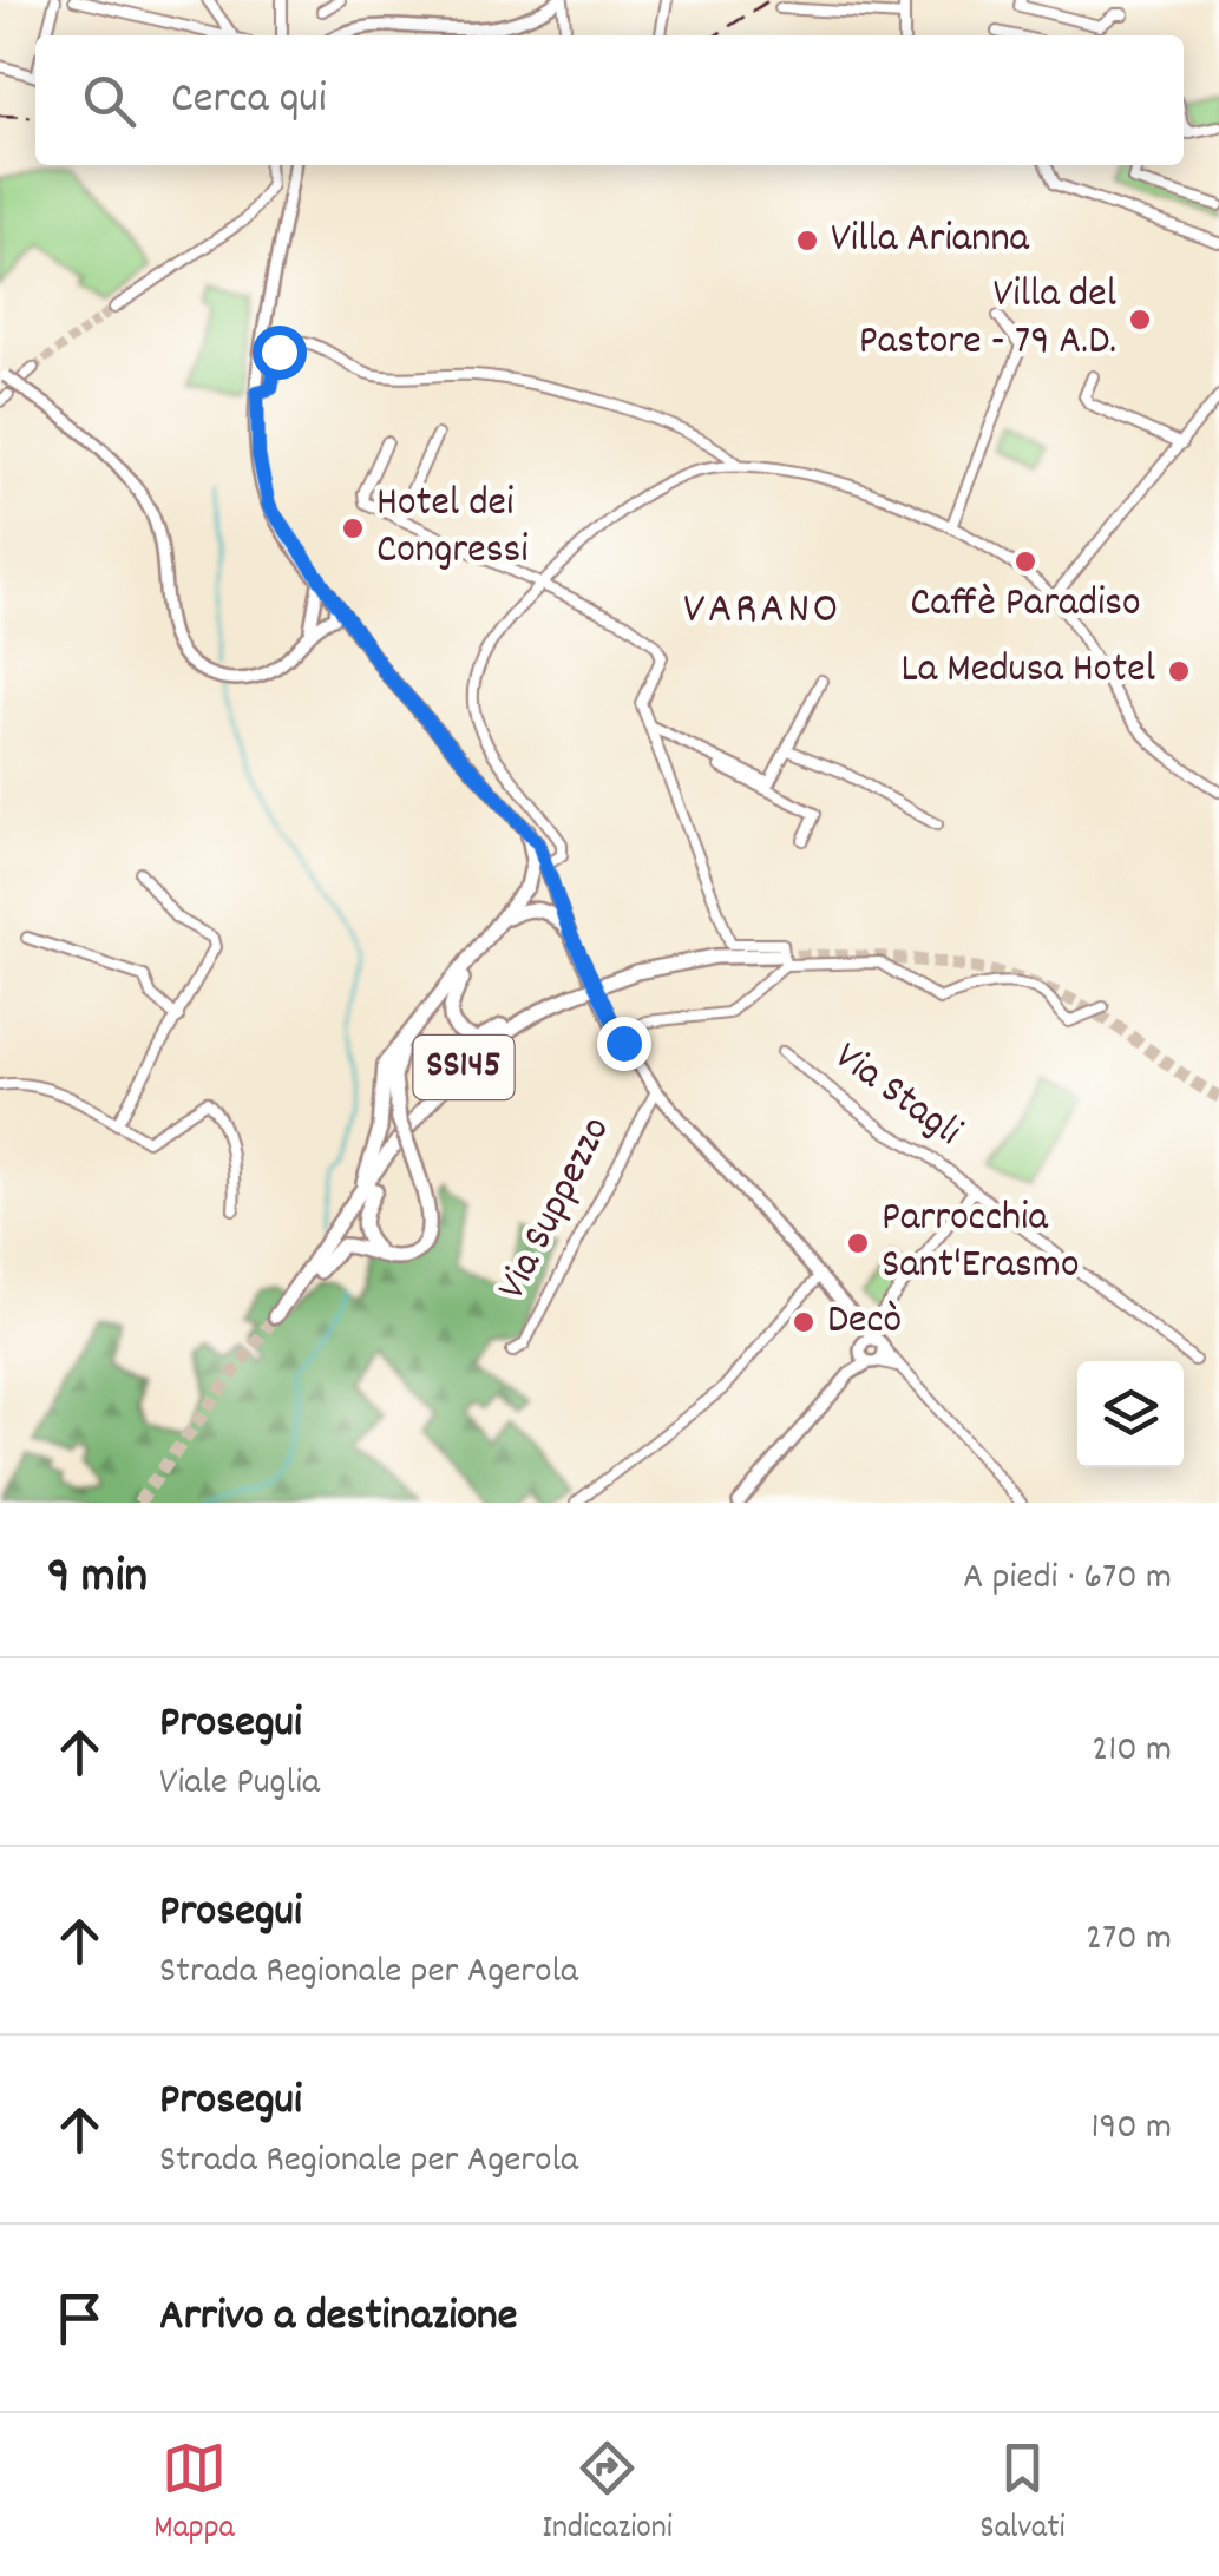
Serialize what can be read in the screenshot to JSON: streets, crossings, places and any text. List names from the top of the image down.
{
  "streets": {
    "highway": ["SS145"],
    "street": ["Via Stagli", "Via Suppezzo"]
  },
  "districts": ["VARANO"],
  "places": [
    "Villa Arianna",
    "Villa del Pastore - 79 A.D.",
    "Hotel dei Congressi",
    "Caffè Paradiso",
    "La Medusa Hotel",
    "Parrocchia Sant'Erasmo",
    "Decò"
  ],
  "page": {
    "search": "Cerca qui",
    "heading": ["9 min", "A piedi · 670 m"],
    "list": [
      ["Prosegui", "Viale Puglia", "210 m"],
      ["Prosegui", "Strada Regionale per Agerola", "270 m"],
      ["Prosegui", "Strada Regionale per Agerola", "190 m"],
      "Arrivo a destinazione"
    ],
    "nav": ["Mappa", "Indicazioni", "Salvati"]
  }
}
